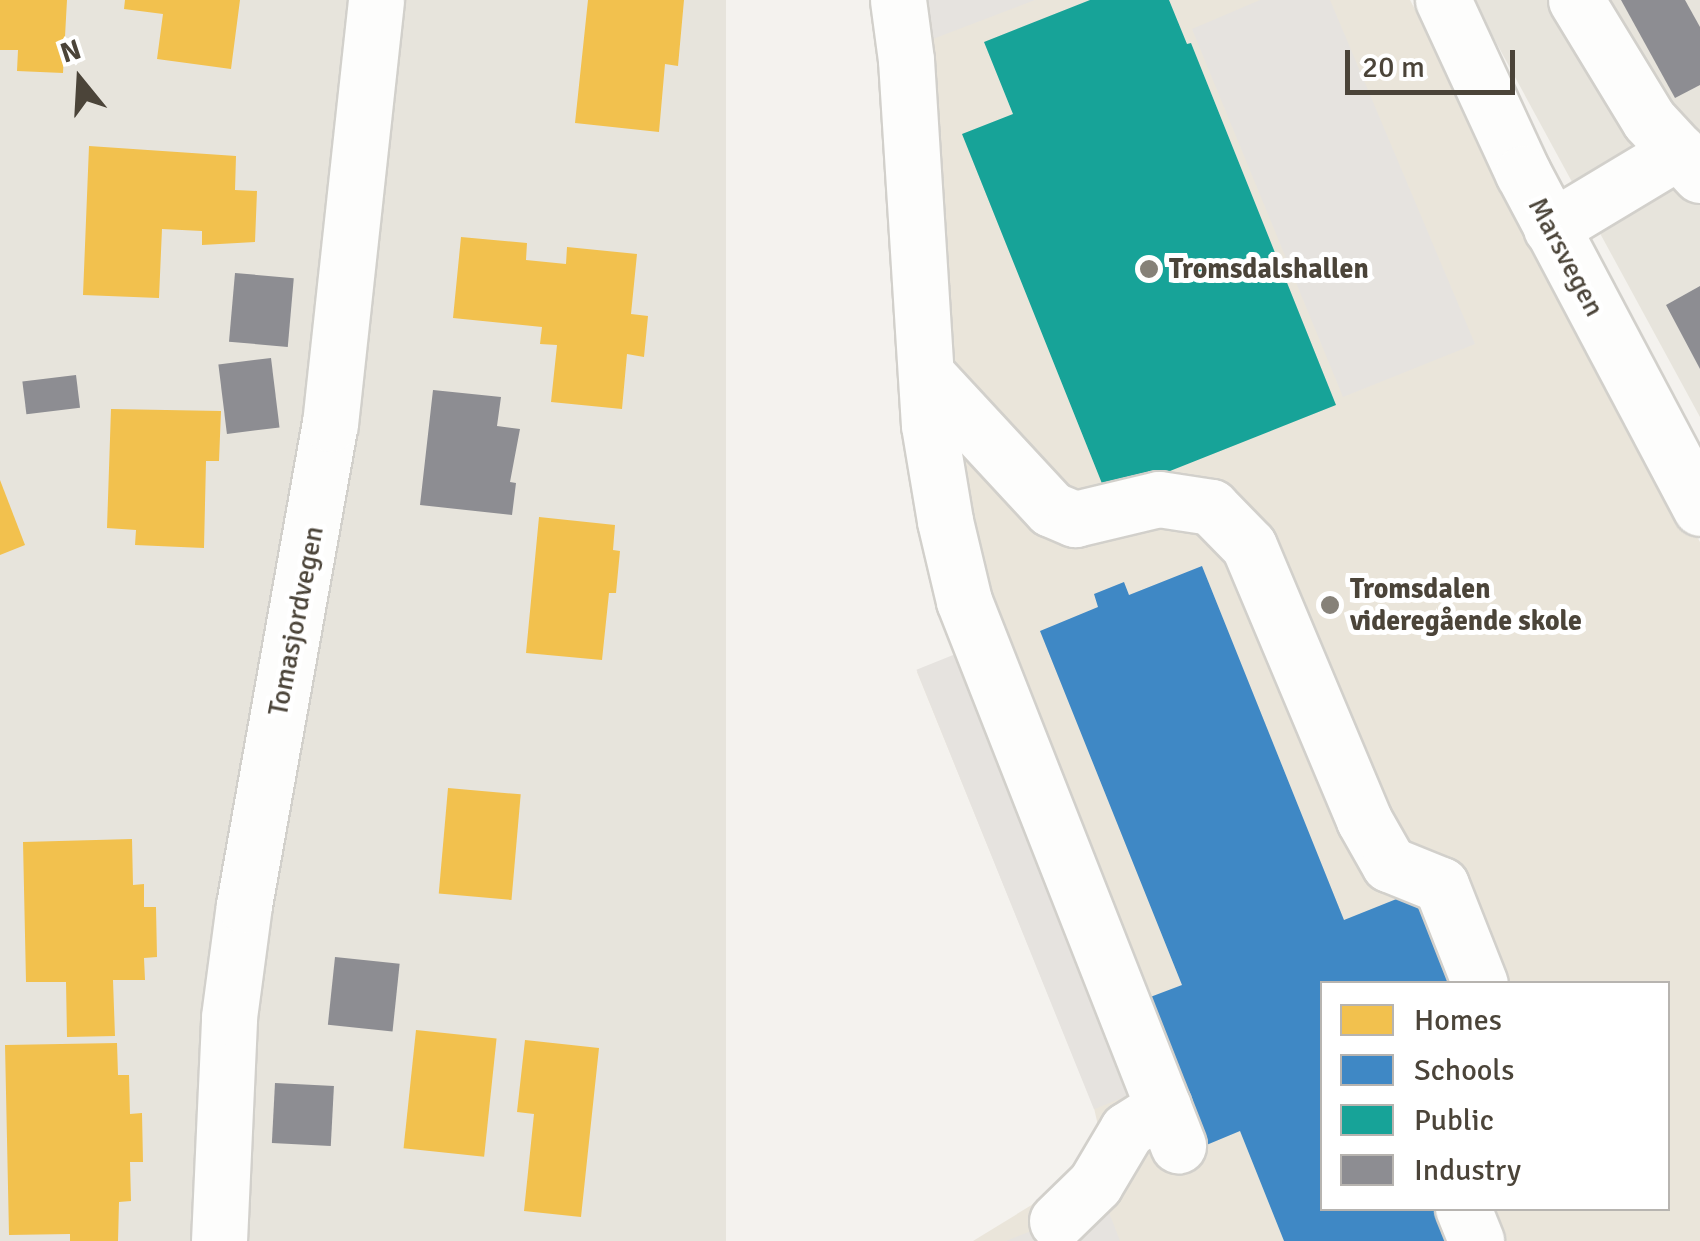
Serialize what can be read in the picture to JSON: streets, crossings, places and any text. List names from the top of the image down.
{
  "streets": {
    "street": ["Marsvegen", "Tomasjordvegen"]
  },
  "places": ["Tromsdalshallen", "Tromsdalen videregående skole"],
  "legend": [
    "Homes",
    "Schools",
    "Public",
    "Industry"
  ],
  "scale_bar": "20 m",
  "north": "top"
}
